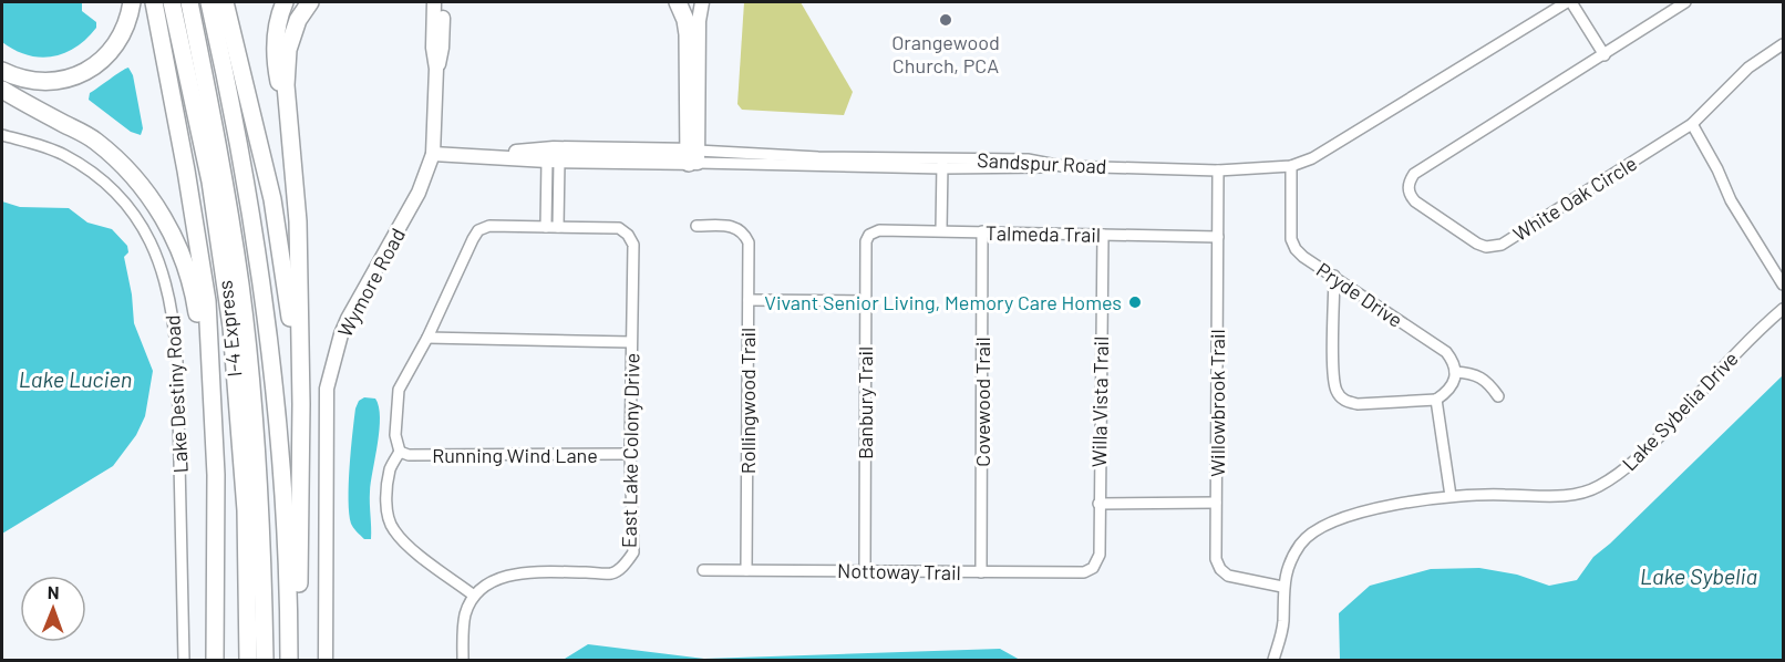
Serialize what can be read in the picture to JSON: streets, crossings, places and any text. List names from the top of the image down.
{
  "streets": {
    "highway": ["I-4 Express"],
    "main road": ["Wymore Road"],
    "street": [
      "Sandspur Road",
      "White Oak Circle",
      "Talmeda Trail",
      "Pryde Drive",
      "Lake Destiny Road",
      "Rollingwood Trail",
      "Covewood Trail",
      "Willa Vista Trail",
      "Banbury Trail",
      "Willowbrook Trail",
      "Lake Sybelia Drive",
      "East Lake Colony Drive",
      "Running Wind Lane",
      "Nottoway Trail"
    ]
  },
  "crossings": [
    ["Sandspur Road", "Pryde Drive"],
    ["Sandspur Road", "Willowbrook Trail"],
    ["Talmeda Trail", "Covewood Trail"],
    ["Talmeda Trail", "Willa Vista Trail"],
    ["Talmeda Trail", "Banbury Trail"],
    ["Talmeda Trail", "Willowbrook Trail"],
    ["Rollingwood Trail", "Nottoway Trail"],
    ["Covewood Trail", "Nottoway Trail"],
    ["Willa Vista Trail", "Nottoway Trail"],
    ["Banbury Trail", "Nottoway Trail"],
    ["Willowbrook Trail", "Lake Sybelia Drive"],
    ["East Lake Colony Drive", "Running Wind Lane"]
  ],
  "water": ["Lake Lucien", "Lake Sybelia"],
  "places": ["Orangewood Church, PCA", "Vivant Senior Living, Memory Care Homes"],
  "north": "top"
}
